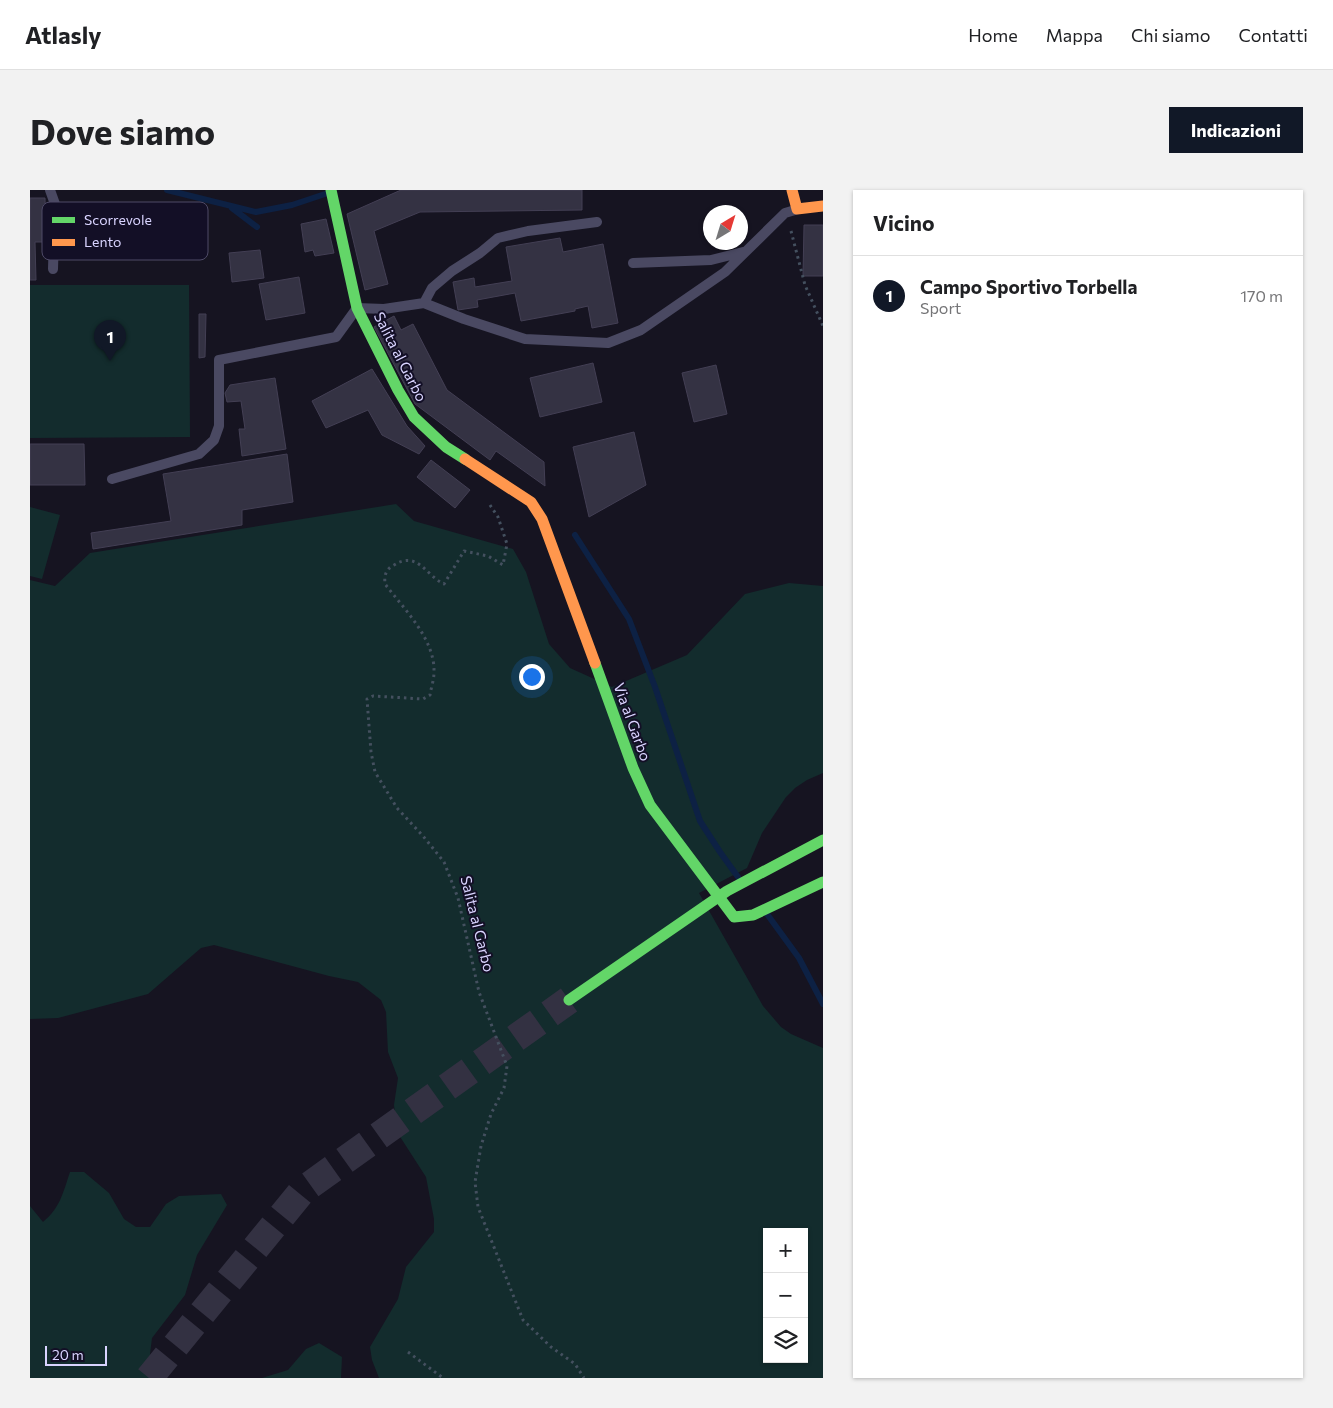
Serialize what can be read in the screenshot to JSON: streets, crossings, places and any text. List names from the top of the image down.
{
  "streets": {
    "main road": ["Salita al Garbo", "Via al Garbo"]
  },
  "crossings": [
    ["Salita al Garbo", "Via al Garbo"]
  ],
  "legend": ["Scorrevole", "Lento"],
  "scale_bar": "20 m",
  "north": "top right",
  "page": {
    "header": "Atlasly",
    "nav": [
      "Home",
      "Mappa",
      "Chi siamo",
      "Contatti"
    ],
    "buttons": "Indicazioni",
    "title": "Dove siamo",
    "heading": "Vicino",
    "list": [
      {
        "mark": "1",
        "name": "Campo Sportivo Torbella",
        "note": "Sport",
        "value": "170 m"
      }
    ],
    "pins": "1",
    "map_buttons": ["+", "−"],
    "scale": "20 m"
  }
}
